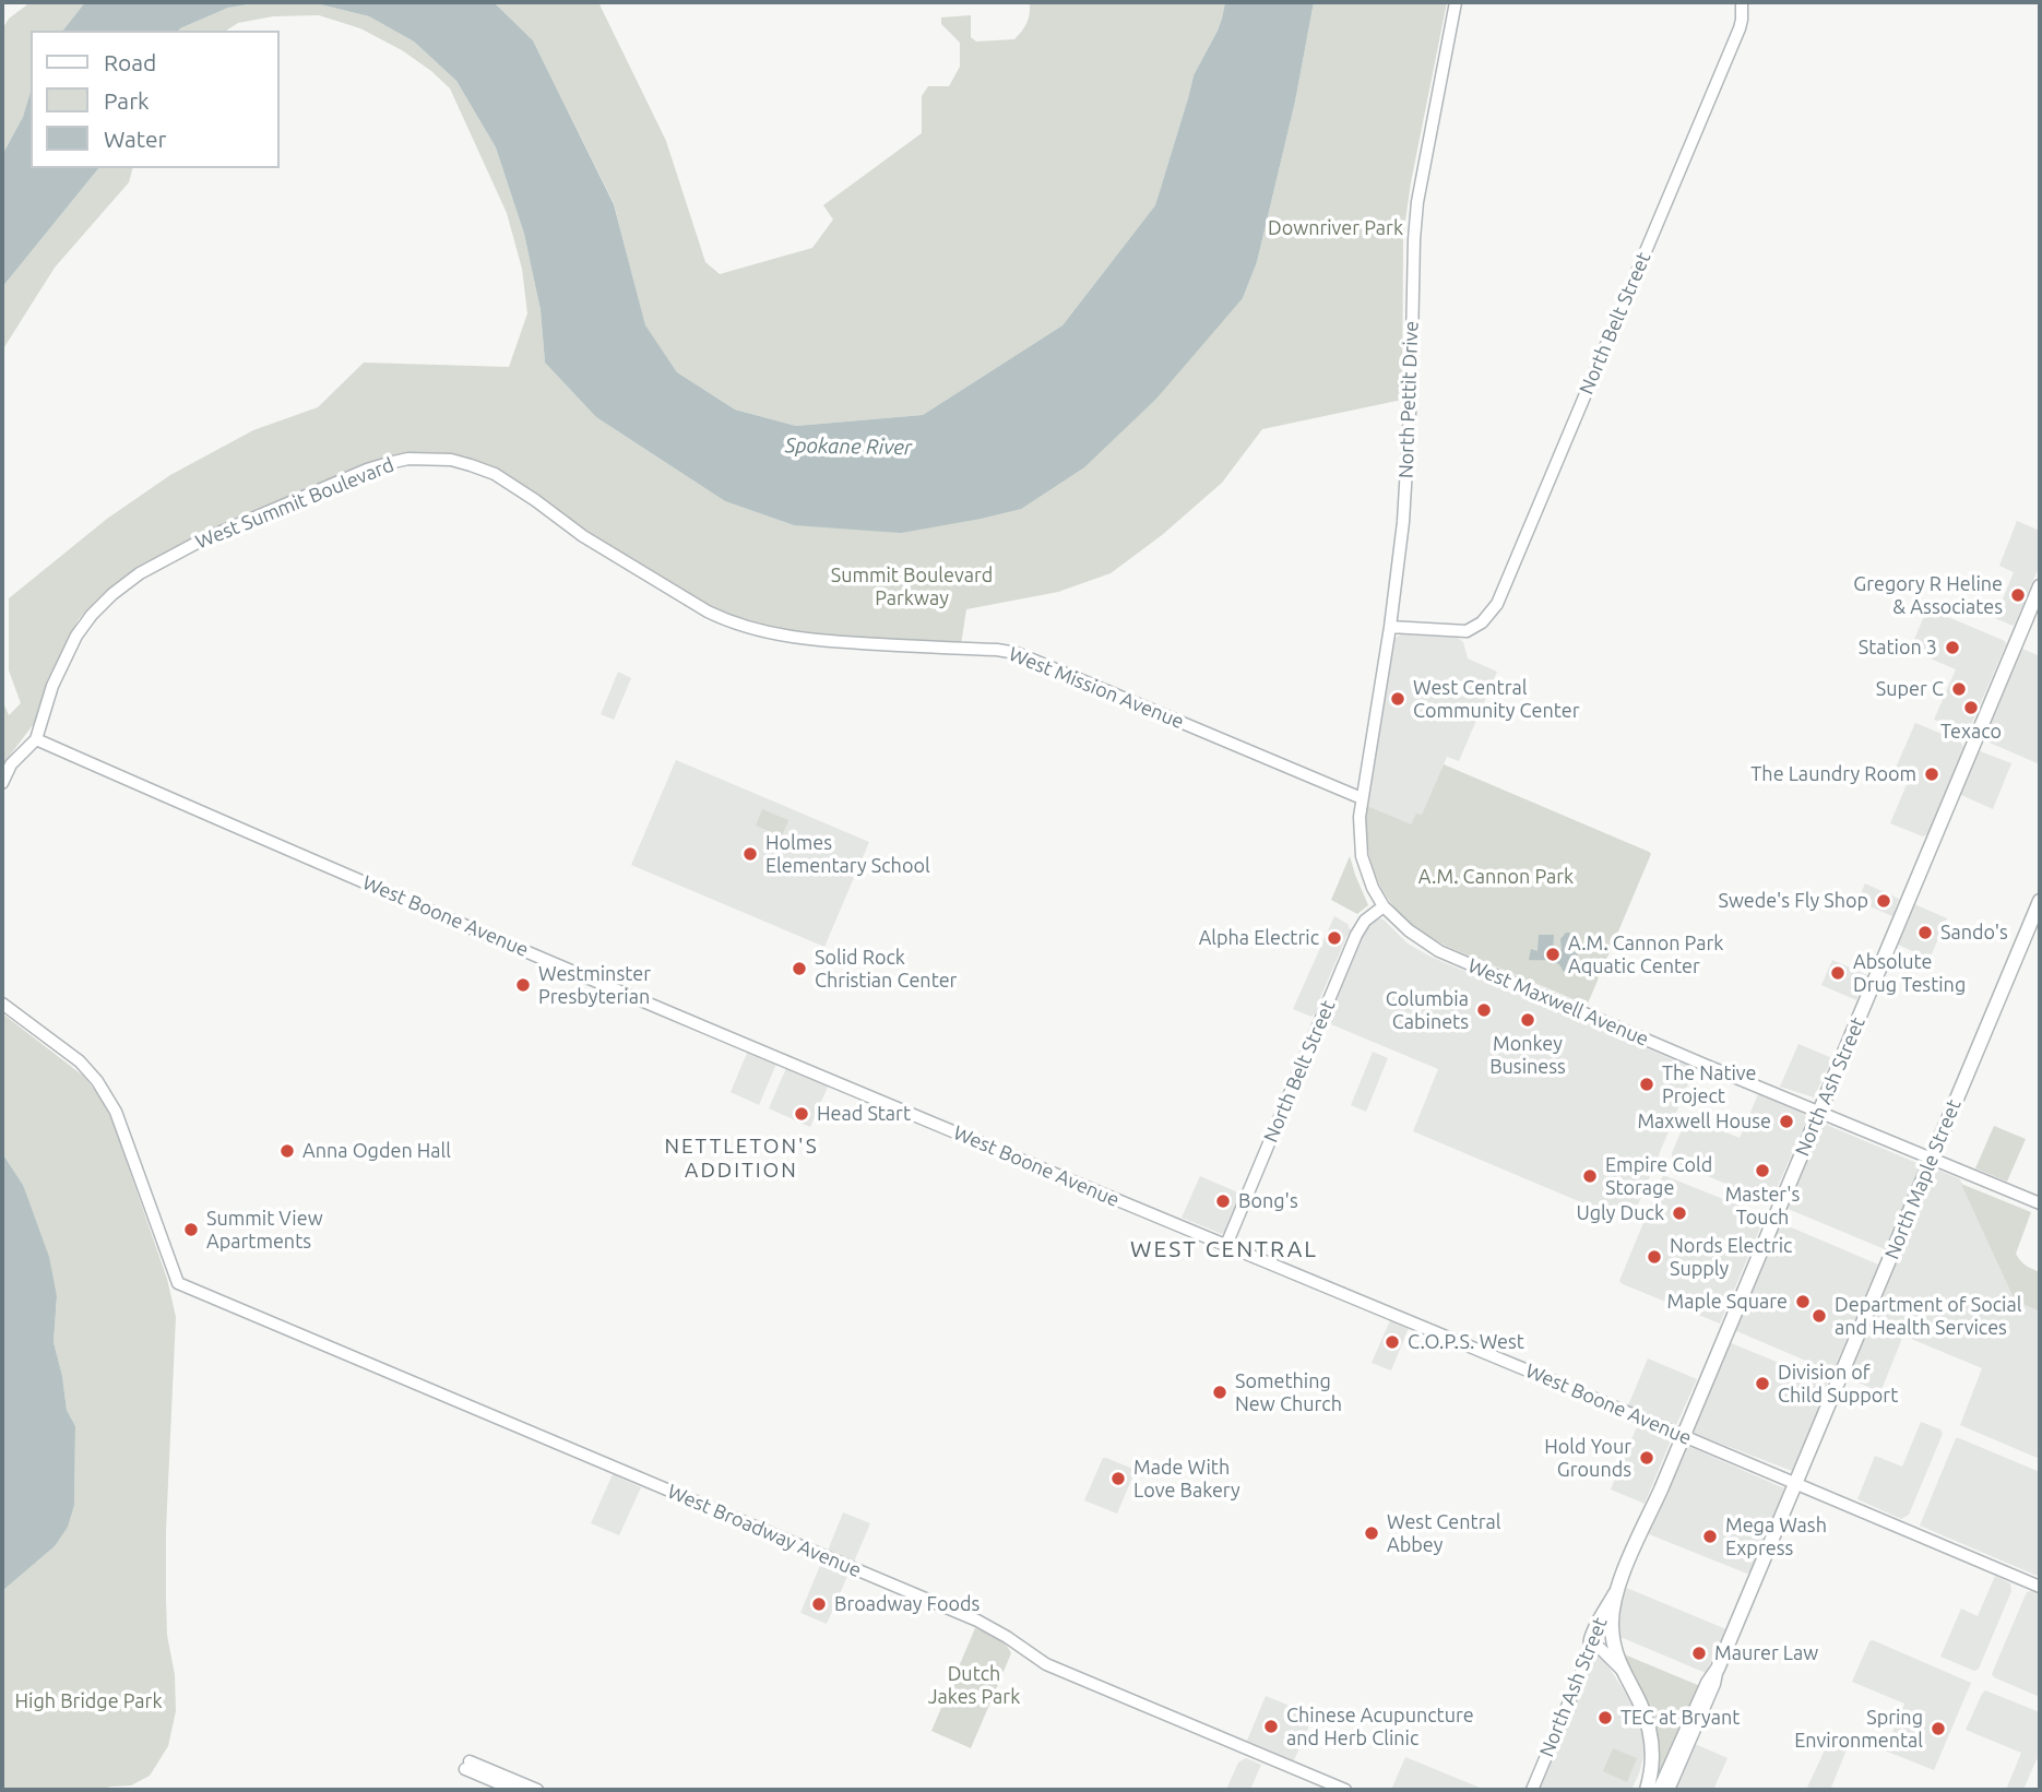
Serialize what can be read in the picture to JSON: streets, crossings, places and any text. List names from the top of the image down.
{
  "streets": {
    "main road": ["North Ash Street", "North Maple Street"],
    "street": [
      "North Belt Street",
      "North Pettit Drive",
      "West Summit Boulevard",
      "West Mission Avenue",
      "West Boone Avenue",
      "West Maxwell Avenue",
      "West Broadway Avenue"
    ]
  },
  "crossings": [
    ["North Belt Street", "North Pettit Drive"],
    ["North Belt Street", "West Boone Avenue"],
    ["North Belt Street", "West Maxwell Avenue"],
    ["North Pettit Drive", "West Mission Avenue"],
    ["North Pettit Drive", "West Maxwell Avenue"],
    ["West Summit Boulevard", "West Mission Avenue"],
    ["West Summit Boulevard", "West Boone Avenue"],
    ["West Mission Avenue", "West Maxwell Avenue"],
    ["West Boone Avenue", "North Ash Street"],
    ["West Boone Avenue", "North Maple Street"],
    ["West Maxwell Avenue", "North Ash Street"],
    ["West Maxwell Avenue", "North Maple Street"]
  ],
  "districts": ["NETTLETON'S ADDITION", "WEST CENTRAL"],
  "water": ["Spokane River"],
  "parks": [
    "Downriver Park",
    "Summit Boulevard Parkway",
    "A.M. Cannon Park",
    "Dutch Jakes Park",
    "High Bridge Park"
  ],
  "places": [
    "Gregory R Heline & Associates",
    "Station 3",
    "Super C",
    "West Central Community Center",
    "Texaco",
    "The Laundry Room",
    "Holmes Elementary School",
    "Swede's Fly Shop",
    "Sando's",
    "Alpha Electric",
    "A.M. Cannon Park Aquatic Center",
    "Solid Rock Christian Center",
    "Absolute Drug Testing",
    "Westminster Presbyterian",
    "Columbia Cabinets",
    "Monkey Business",
    "The Native Project",
    "Head Start",
    "Maxwell House",
    "Anna Ogden Hall",
    "Master's Touch",
    "Empire Cold Storage",
    "Bong's",
    "Ugly Duck",
    "Summit View Apartments",
    "Nords Electric Supply",
    "Maple Square",
    "Department of Social and Health Services",
    "C.O.P.S. West",
    "Division of Child Support",
    "Something New Church",
    "Hold Your Grounds",
    "Made With Love Bakery",
    "West Central Abbey",
    "Mega Wash Express",
    "Broadway Foods",
    "Maurer Law",
    "TEC at Bryant",
    "Chinese Acupuncture and Herb Clinic",
    "Spring Environmental"
  ],
  "legend": ["Road", "Park", "Water"]
}
